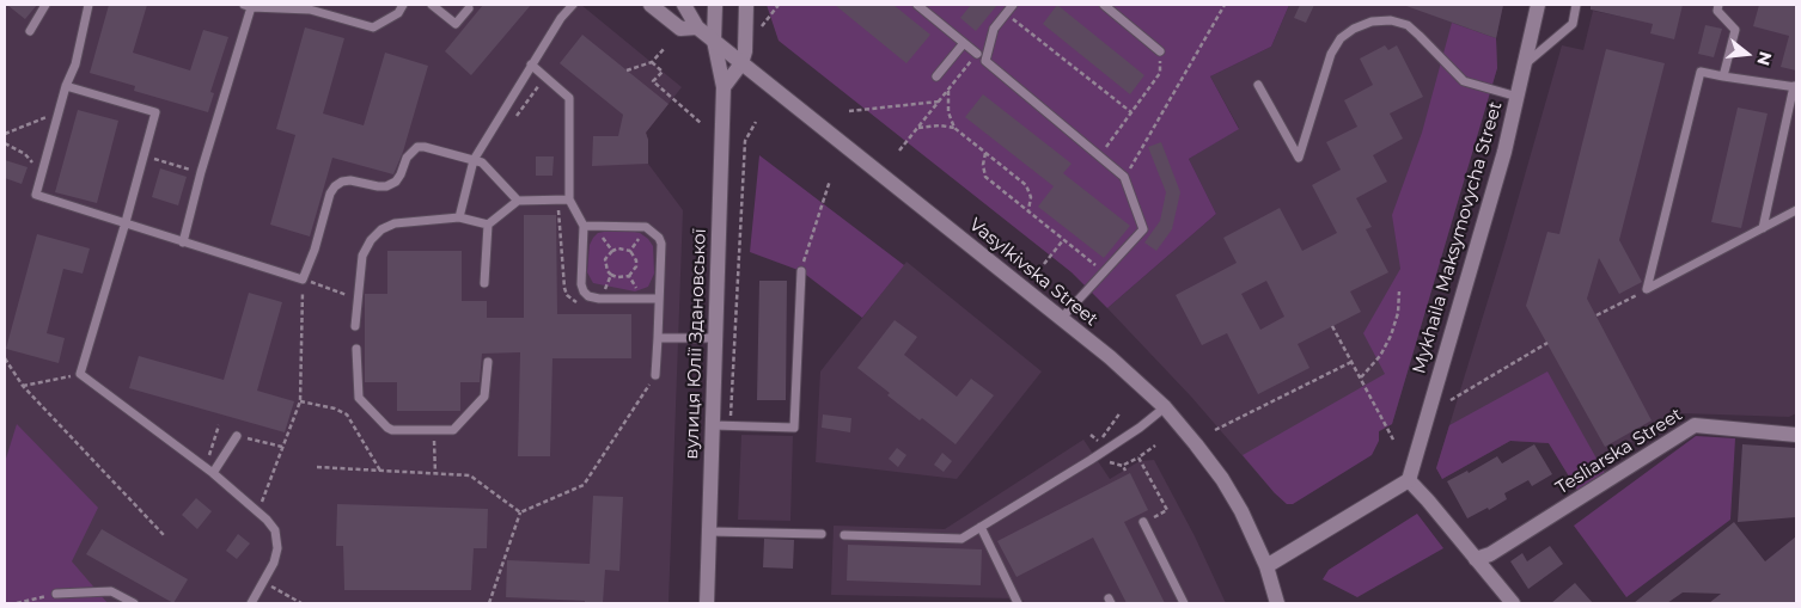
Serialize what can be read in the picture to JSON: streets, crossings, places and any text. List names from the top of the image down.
{
  "streets": {
    "main road": [
      "Mykhaila Maksymovycha Street",
      "Vasylkivska Street",
      "вулиця Юлії Здановської",
      "Tesliarska Street"
    ]
  },
  "crossings": [
    ["Vasylkivska Street", "вулиця Юлії Здановської"]
  ],
  "north": "right"
}
